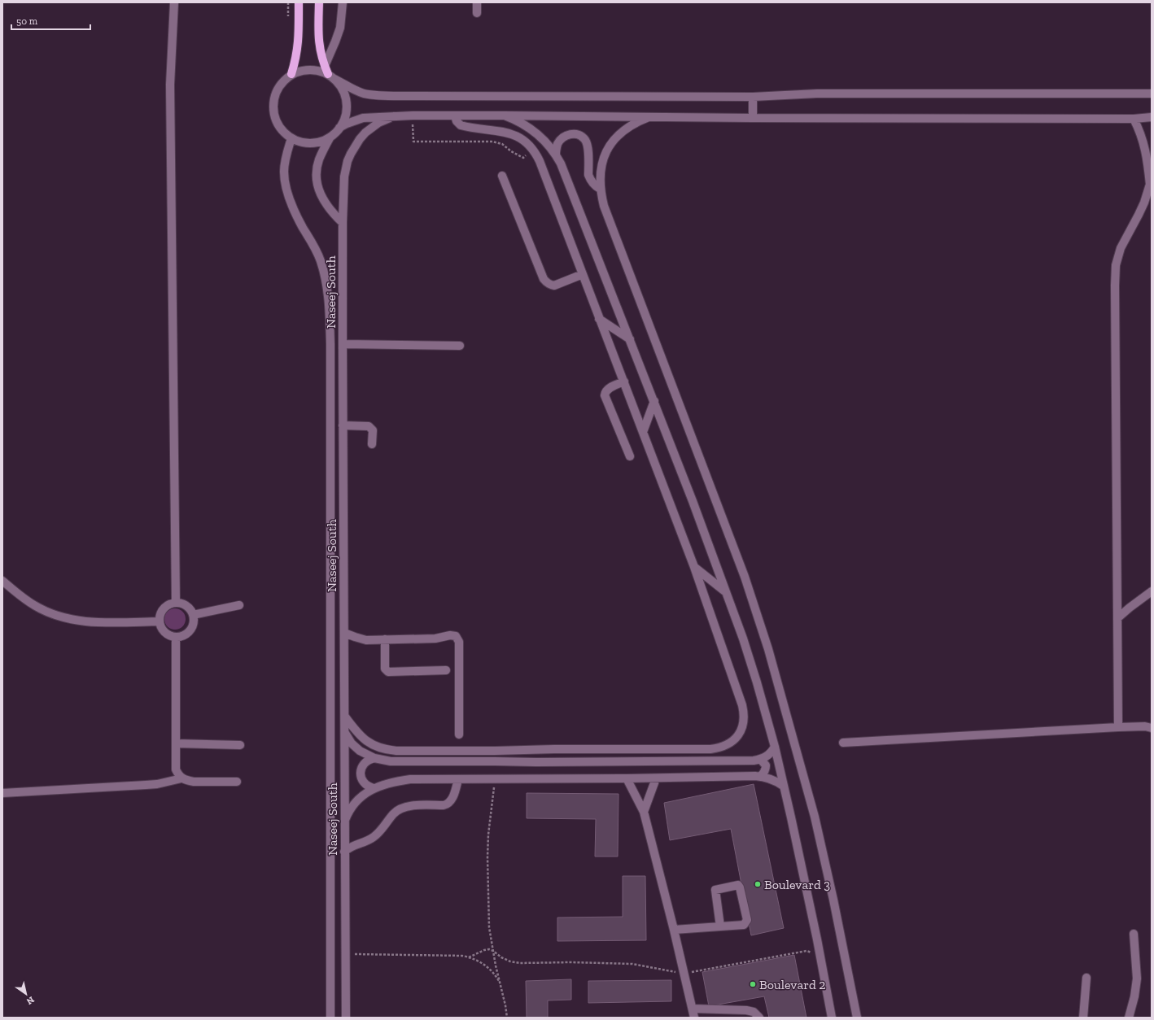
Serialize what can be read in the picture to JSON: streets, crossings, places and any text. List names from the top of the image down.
{
  "streets": {
    "street": ["Naseej South"]
  },
  "places": ["Boulevard 3", "Boulevard 2"],
  "scale_bar": "50 m",
  "north": "bottom right"
}
